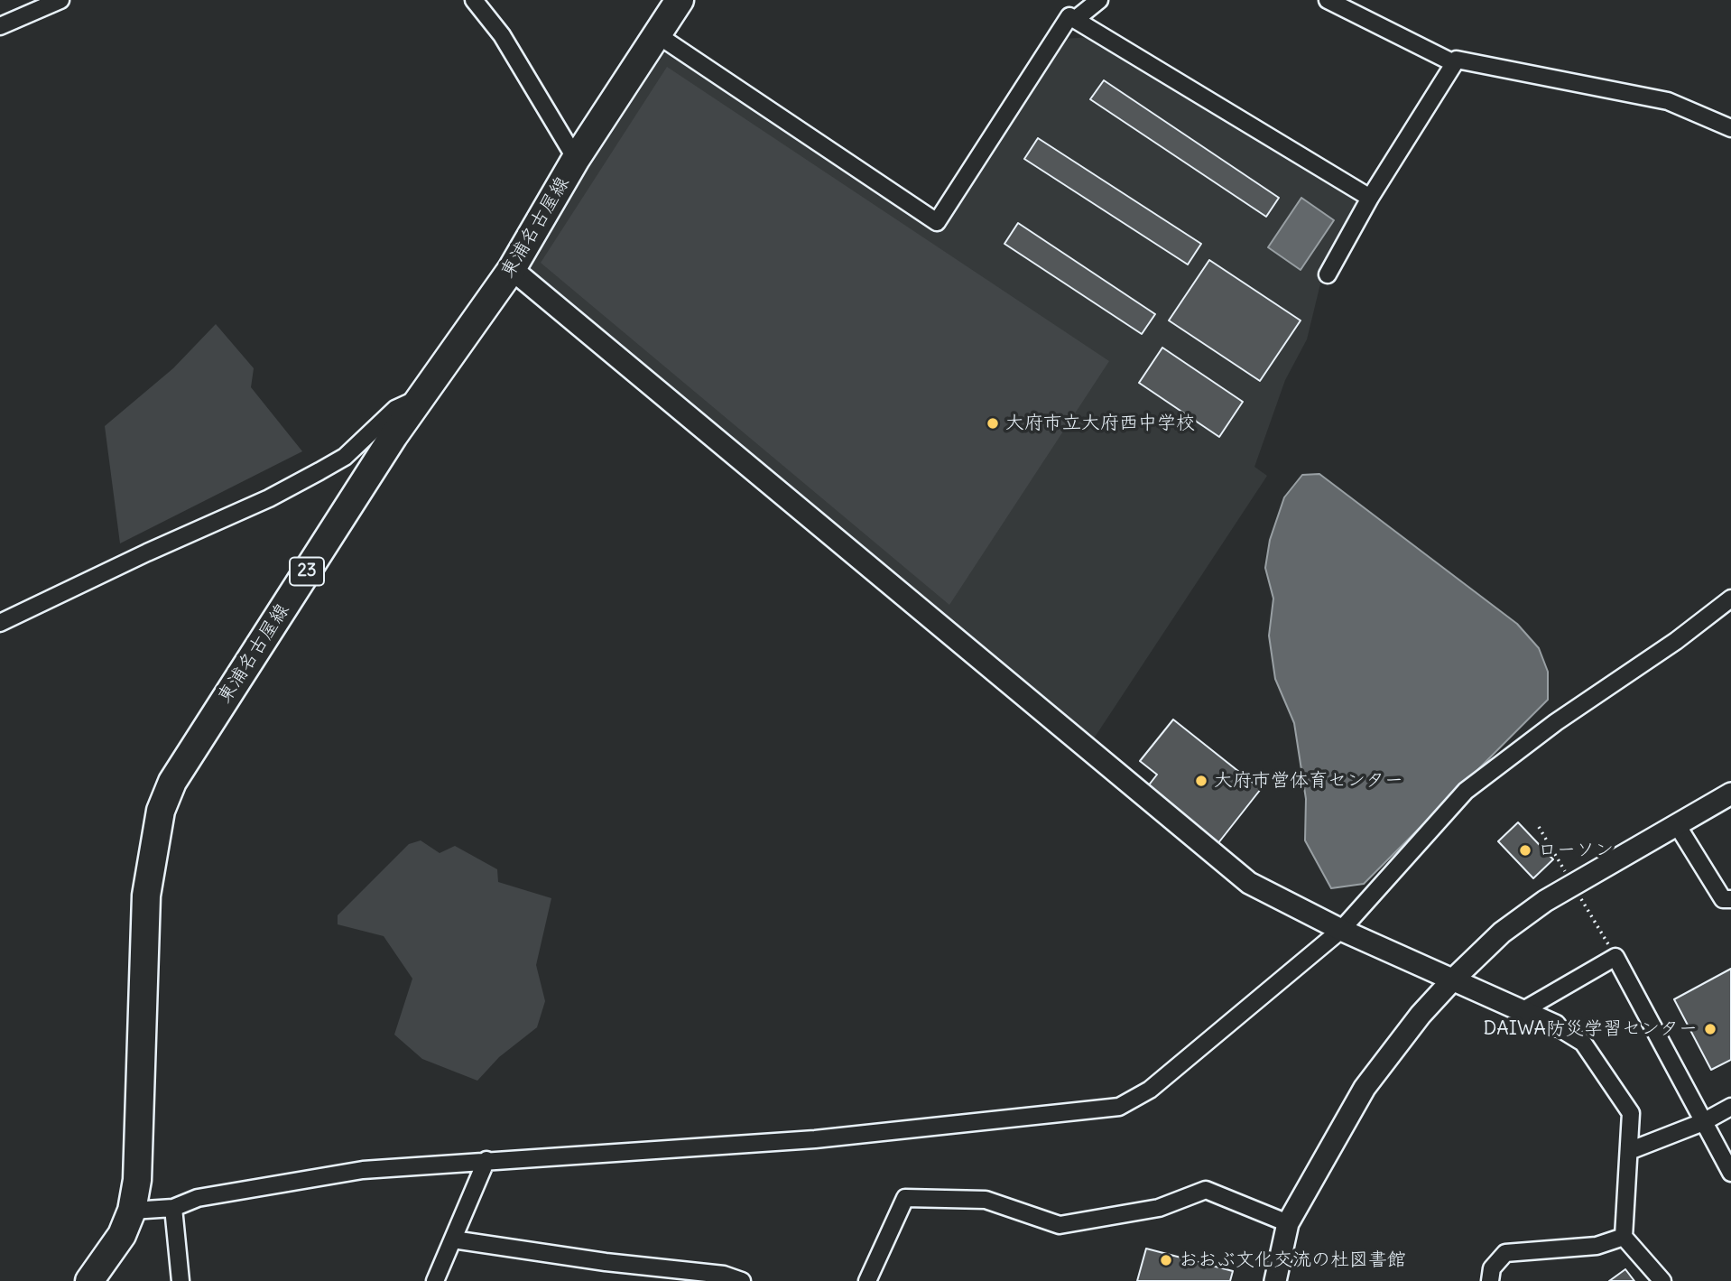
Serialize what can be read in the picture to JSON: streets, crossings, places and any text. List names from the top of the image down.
{
  "streets": {
    "main road": ["東浦名古屋線", "23"]
  },
  "places": [
    "大府市立大府西中学校",
    "大府市営体育センター",
    "ローソン",
    "DAIWA防災学習センター",
    "おおぶ文化交流の杜図書館"
  ]
}
